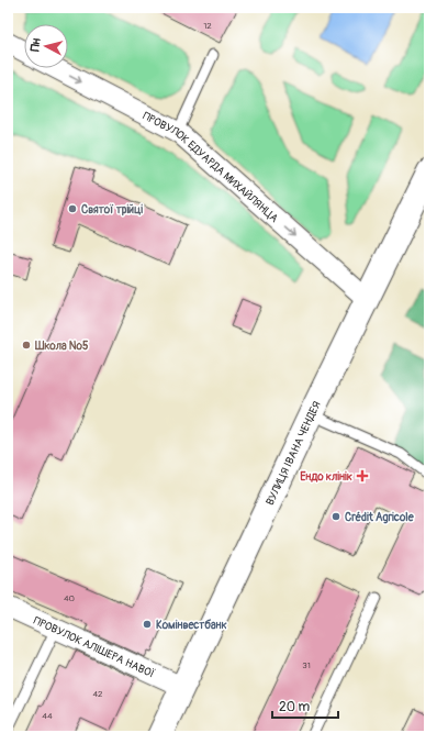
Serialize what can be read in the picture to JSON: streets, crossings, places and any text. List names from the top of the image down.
{
  "streets": {
    "main road": ["ВУЛИЦЯ ІВАНА ЧЕНДЕЯ"],
    "street": ["ПРОВУЛОК ЕДУАРДА МИХАЙЛЯНЦА", "ПРОВУЛОК АЛІШЕРА НАВОЇ"]
  },
  "crossings": [
    ["ПРОВУЛОК ЕДУАРДА МИХАЙЛЯНЦА", "ВУЛИЦЯ ІВАНА ЧЕНДЕЯ"],
    ["ВУЛИЦЯ ІВАНА ЧЕНДЕЯ", "ПРОВУЛОК АЛІШЕРА НАВОЇ"]
  ],
  "one_way": ["ПРОВУЛОК ЕДУАРДА МИХАЙЛЯНЦА"],
  "places": {
    "other": [
      "Святої трійці",
      "Школа №5",
      "Crédit Agricole",
      "Комінвестбанк"
    ],
    "health": ["Ендо клінік"]
  },
  "house_numbers": [
    "12",
    "40",
    "31",
    "42",
    "44"
  ],
  "scale_bar": "20 m",
  "north": "left"
}
